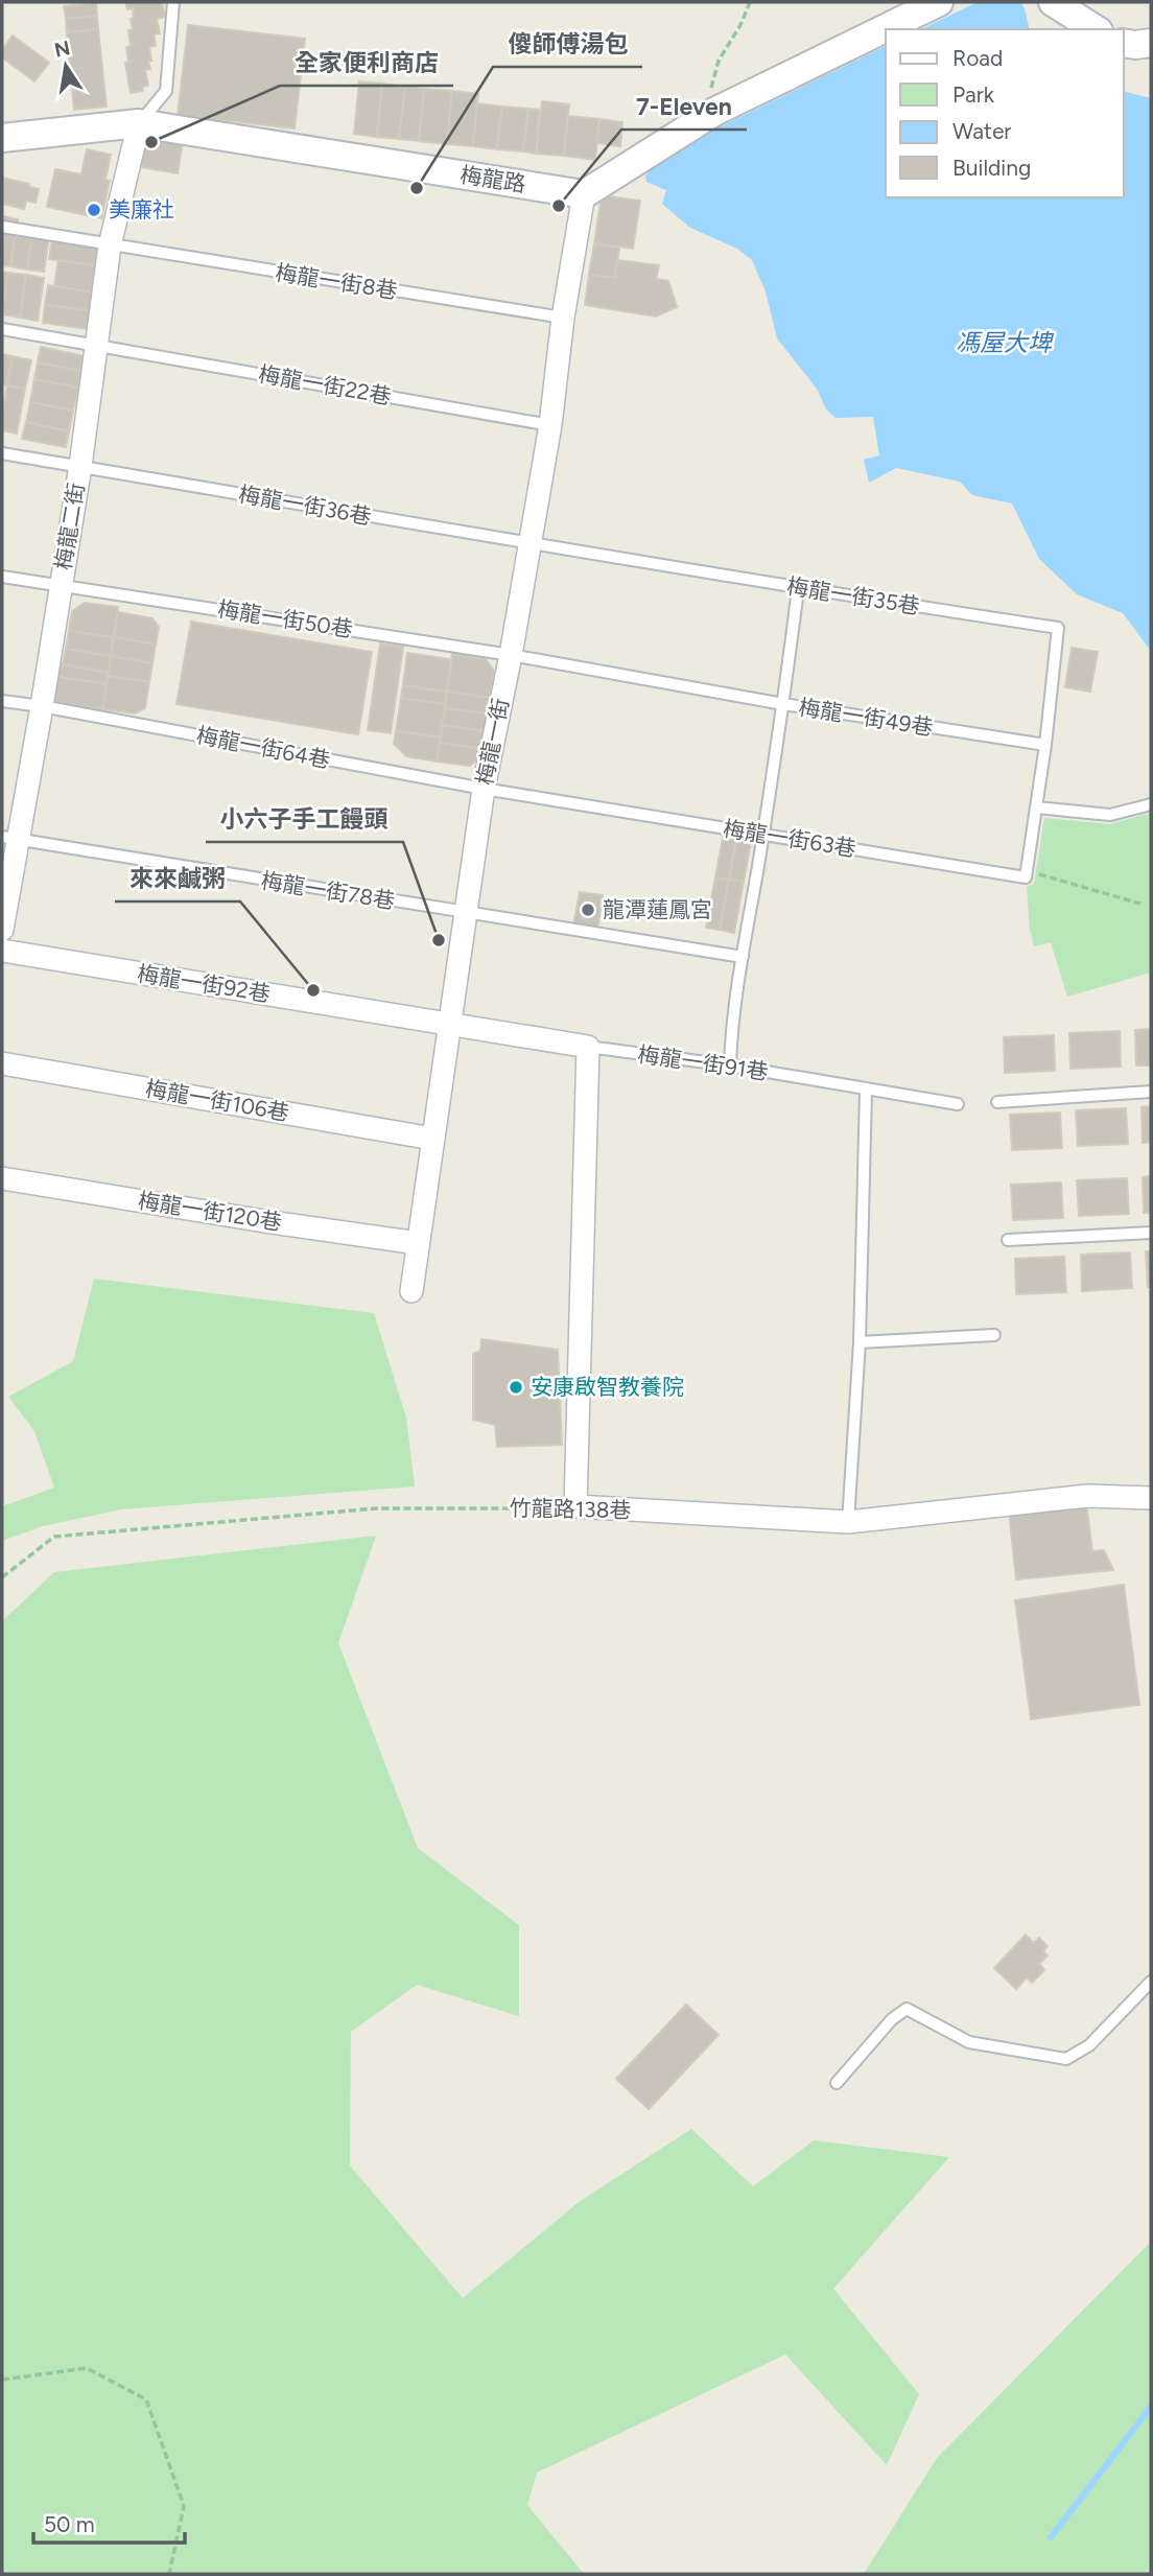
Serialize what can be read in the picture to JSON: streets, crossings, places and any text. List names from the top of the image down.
{
  "streets": {
    "street": [
      "梅龍路",
      "梅龍二街",
      "梅龍一街",
      "梅龍一街92巷",
      "梅龍一街91巷",
      "梅龍一街106巷",
      "梅龍一街120巷",
      "竹龍路138巷"
    ],
    "lane": [
      "梅龍一街8巷",
      "梅龍一街22巷",
      "梅龍一街36巷",
      "梅龍一街35巷",
      "梅龍一街50巷",
      "梅龍一街49巷",
      "梅龍一街64巷",
      "梅龍一街63巷",
      "梅龍一街78巷"
    ]
  },
  "crossings": [
    ["梅龍路", "梅龍二街"],
    ["梅龍路", "梅龍一街"],
    ["梅龍一街8巷", "梅龍二街"],
    ["梅龍一街8巷", "梅龍一街"],
    ["梅龍一街22巷", "梅龍二街"],
    ["梅龍一街22巷", "梅龍一街"],
    ["梅龍一街36巷", "梅龍二街"],
    ["梅龍一街36巷", "梅龍一街35巷"],
    ["梅龍一街36巷", "梅龍一街"],
    ["梅龍二街", "梅龍一街50巷"],
    ["梅龍二街", "梅龍一街64巷"],
    ["梅龍二街", "梅龍一街78巷"],
    ["梅龍一街35巷", "梅龍一街49巷"],
    ["梅龍一街35巷", "梅龍一街"],
    ["梅龍一街50巷", "梅龍一街49巷"],
    ["梅龍一街50巷", "梅龍一街"],
    ["梅龍一街49巷", "梅龍一街"],
    ["梅龍一街", "梅龍一街64巷"],
    ["梅龍一街", "梅龍一街63巷"],
    ["梅龍一街", "梅龍一街78巷"],
    ["梅龍一街", "梅龍一街92巷"],
    ["梅龍一街", "梅龍一街91巷"],
    ["梅龍一街", "梅龍一街106巷"],
    ["梅龍一街", "梅龍一街120巷"],
    ["梅龍一街64巷", "梅龍一街63巷"],
    ["梅龍一街92巷", "梅龍一街91巷"]
  ],
  "water": ["馮屋大埤"],
  "places": [
    "全家便利商店",
    "傻師傅湯包",
    "7-Eleven",
    "美廉社",
    "龍潭蓮鳳宮",
    "小六子手工饅頭",
    "來來鹹粥",
    "安康啟智教養院"
  ],
  "legend": [
    "Road",
    "Park",
    "Water",
    "Building"
  ],
  "scale_bar": "50 m",
  "north": "top"
}
